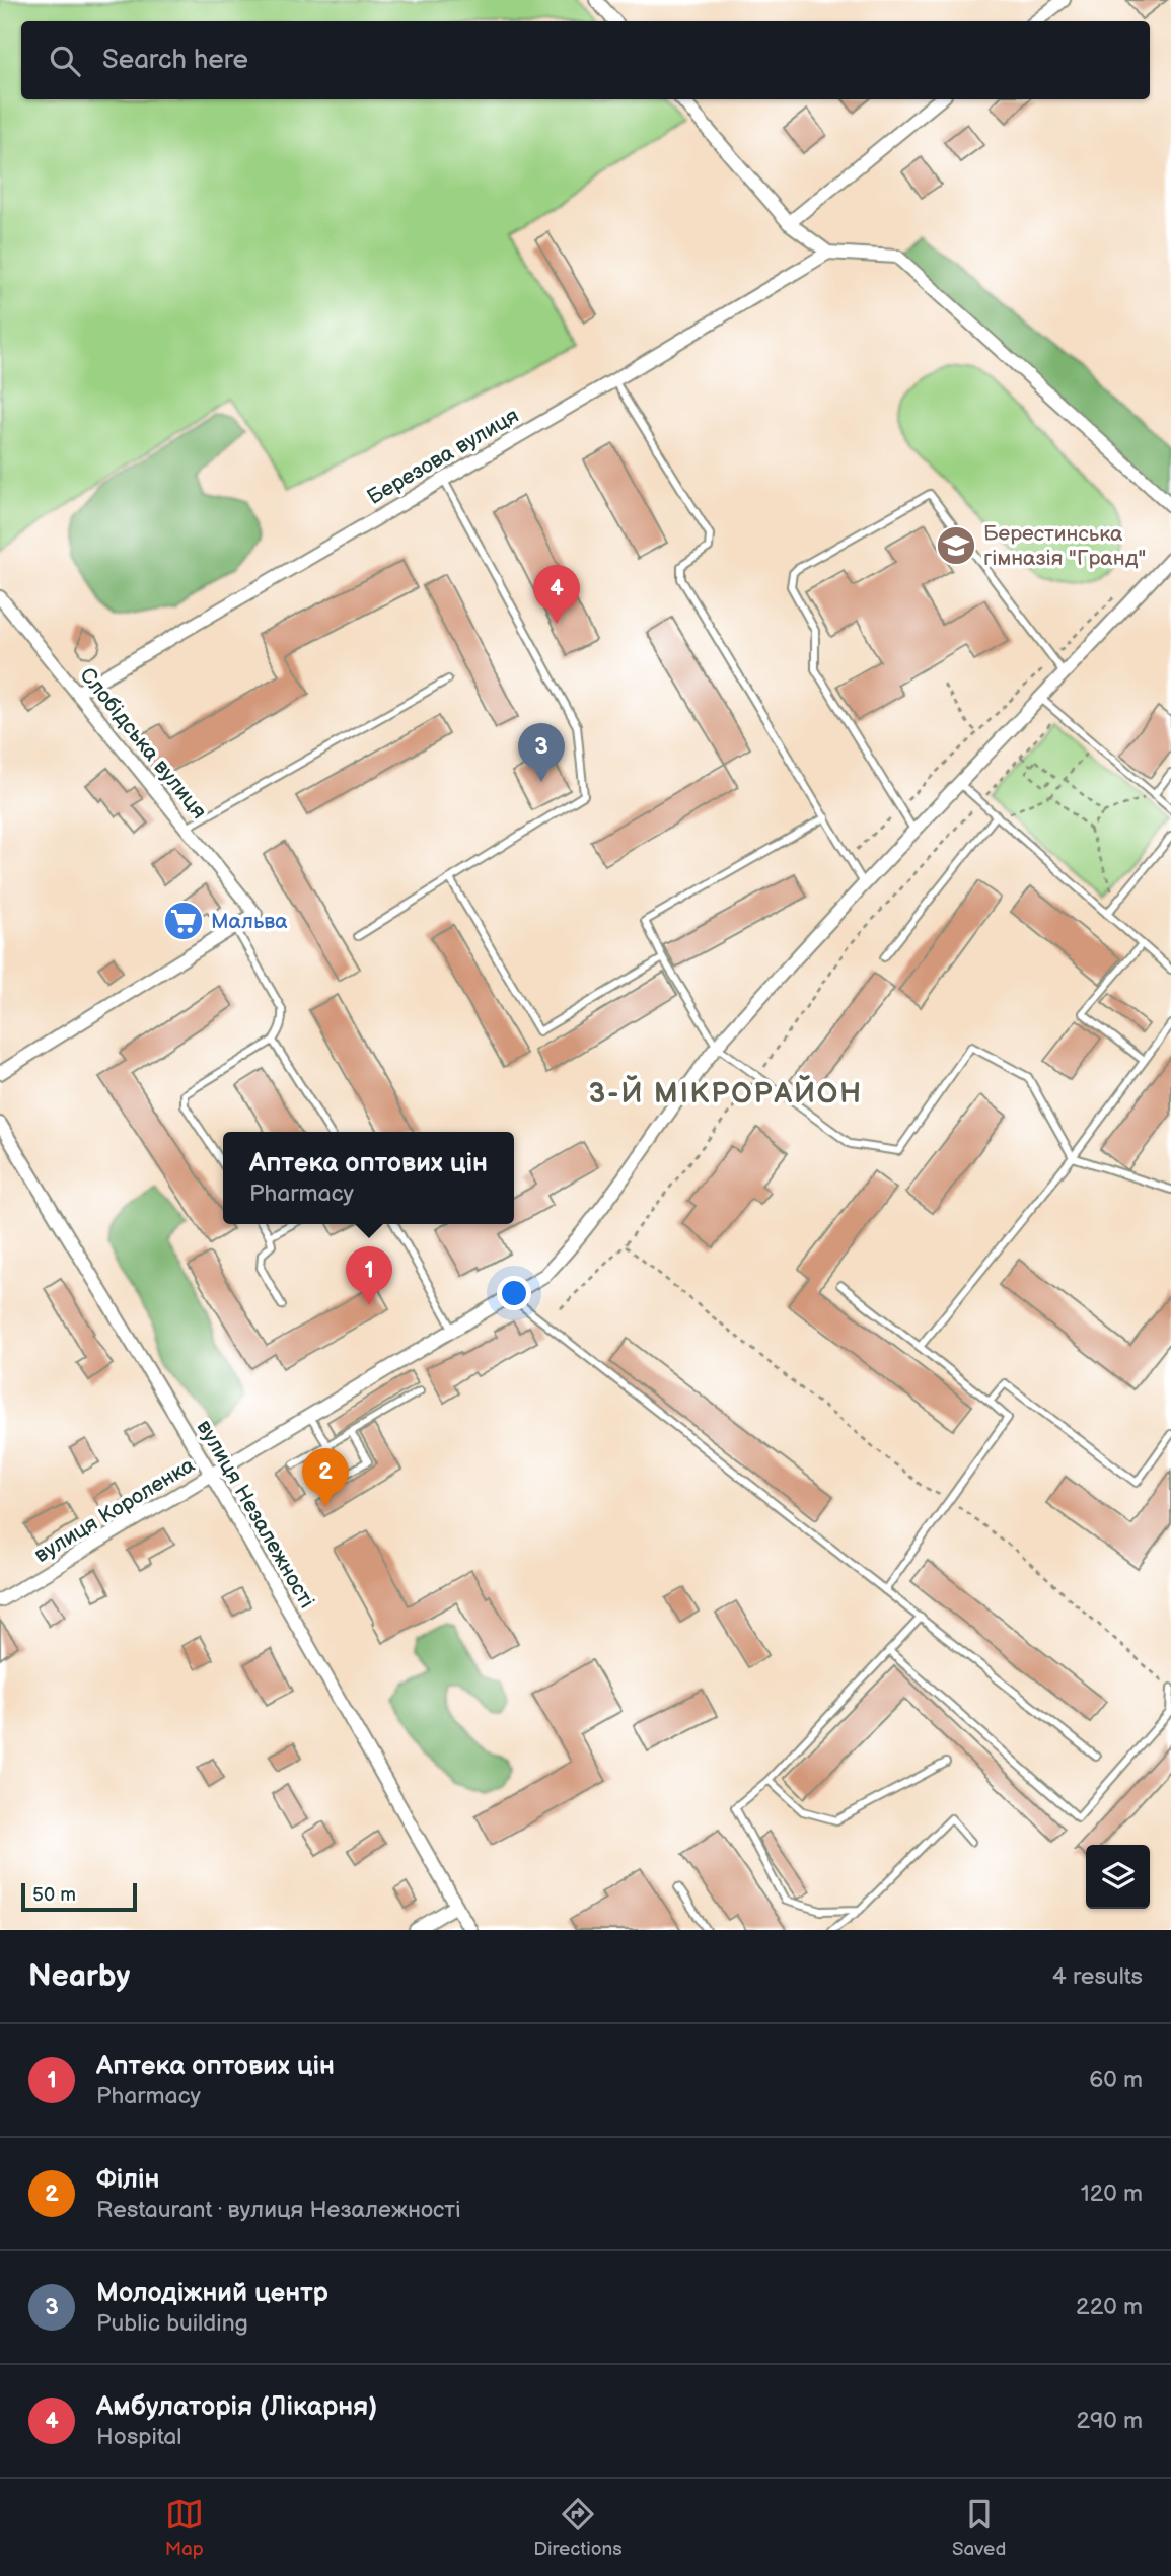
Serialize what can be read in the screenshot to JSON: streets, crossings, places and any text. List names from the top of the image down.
{
  "streets": {
    "street": [
      "Березова вулиця",
      "Слобідська вулиця",
      "вулиця Короленка",
      "вулиця Незалежності"
    ]
  },
  "crossings": [
    ["Березова вулиця", "Слобідська вулиця"],
    ["вулиця Короленка", "вулиця Незалежності"]
  ],
  "districts": ["3-Й МІКРОРАЙОН"],
  "places": {
    "school or university": ["Берестинська гімназія \"Гранд\""],
    "supermarket": ["Мальва"]
  },
  "scale_bar": "50 m",
  "page": {
    "search": "Search here",
    "pins": [
      "4",
      "3",
      "1",
      "2"
    ],
    "popup": ["Аптека оптових цін", "Pharmacy"],
    "scale": "50 m",
    "heading": ["Nearby", "4 results"],
    "list": [
      {
        "mark": "1",
        "name": "Аптека оптових цін",
        "note": "Pharmacy",
        "value": "60 m"
      },
      {
        "mark": "2",
        "name": "Філін",
        "note": "Restaurant · вулиця Незалежності",
        "value": "120 m"
      },
      {
        "mark": "3",
        "name": "Молодіжний центр",
        "note": "Public building",
        "value": "220 m"
      },
      {
        "mark": "4",
        "name": "Амбулаторія (Лікарня)",
        "note": "Hospital",
        "value": "290 m"
      }
    ],
    "nav": ["Map", "Directions", "Saved"]
  }
}
